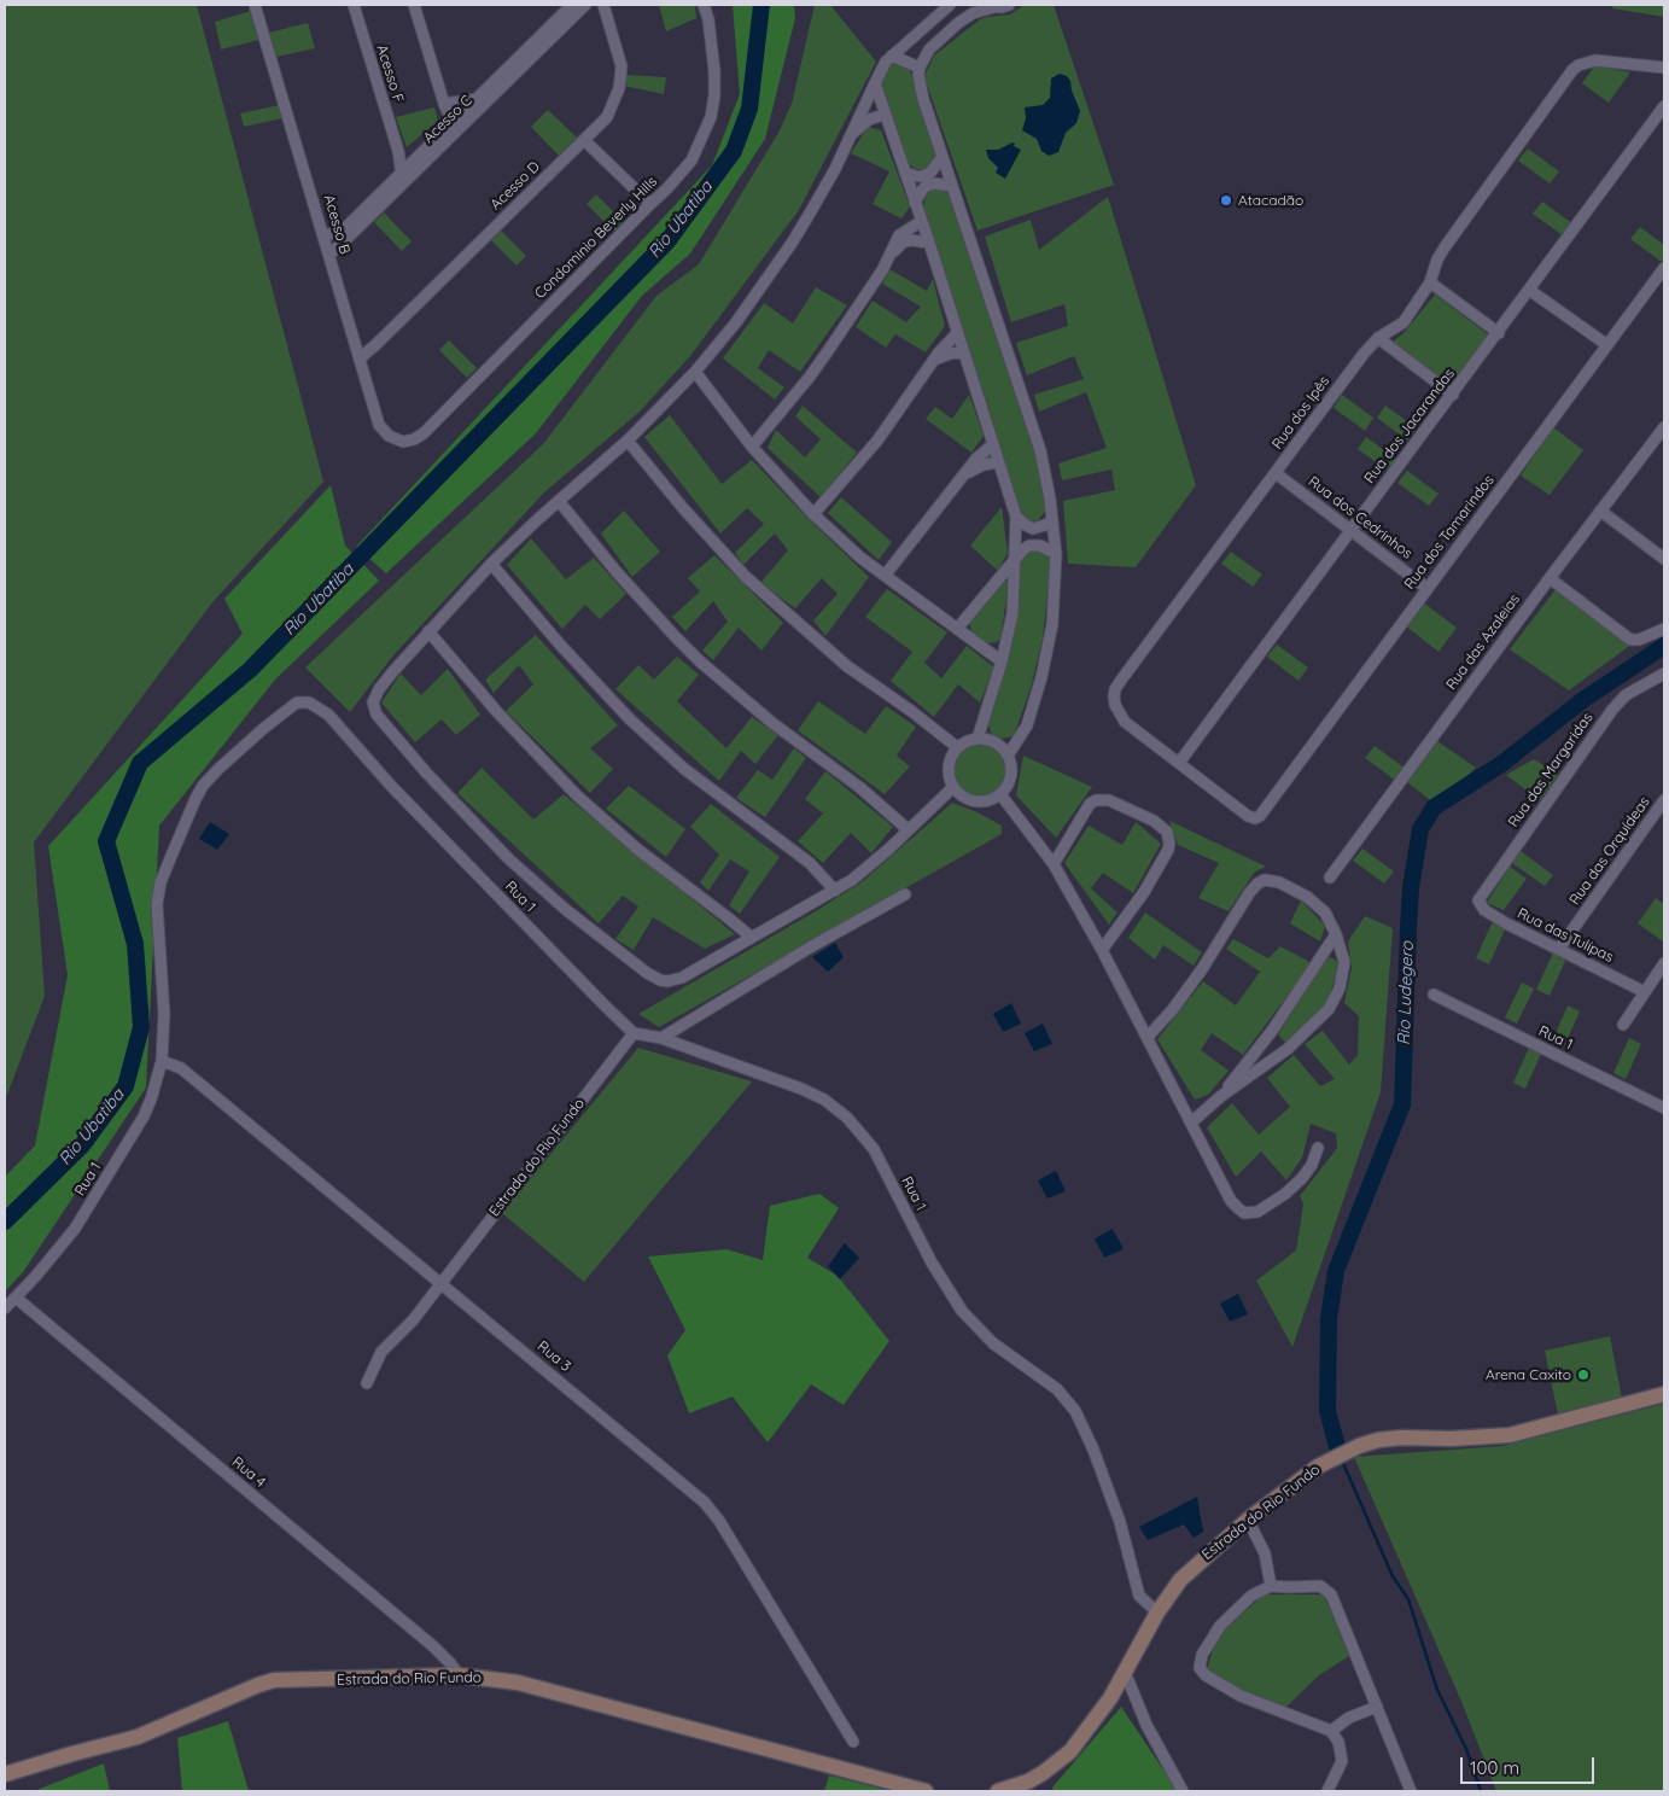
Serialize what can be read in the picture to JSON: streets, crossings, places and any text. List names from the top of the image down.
{
  "streets": {
    "street": [
      "Acesso F",
      "Acesso C",
      "Acesso D",
      "Acesso B",
      "Condominio Beverly Hills",
      "Rua dos Ipês",
      "Rua dos Jacarandas",
      "Rua dos Cedrinhos",
      "Rua dos Tamarindos",
      "Rua das Azaleias",
      "Rua das Margaridas",
      "Rua das Orquídeas",
      "Rua 1",
      "Rua das Tulípas",
      "Estrada do Rio Fundo",
      "Rua 3",
      "Rua 4"
    ]
  },
  "crossings": [
    ["Acesso F", "Acesso C"],
    ["Acesso C", "Acesso B"],
    ["Acesso D", "Acesso B"],
    ["Acesso B", "Condominio Beverly Hills"],
    ["Rua dos Ipês", "Rua dos Jacarandas"],
    ["Rua dos Ipês", "Rua dos Cedrinhos"],
    ["Rua dos Ipês", "Rua dos Tamarindos"],
    ["Rua dos Jacarandas", "Rua dos Cedrinhos"],
    ["Rua dos Cedrinhos", "Rua dos Tamarindos"],
    ["Rua das Margaridas", "Rua das Tulípas"],
    ["Rua das Orquídeas", "Rua das Tulípas"],
    ["Rua 1", "Estrada do Rio Fundo"],
    ["Rua 1", "Rua 3"],
    ["Rua 1", "Rua 4"],
    ["Estrada do Rio Fundo", "Rua 3"],
    ["Estrada do Rio Fundo", "Rua 4"]
  ],
  "water": ["Rio Ubatiba", "Rio Ludegero"],
  "places": ["Atacadão", "Arena Caxito"],
  "scale_bar": "100 m"
}
